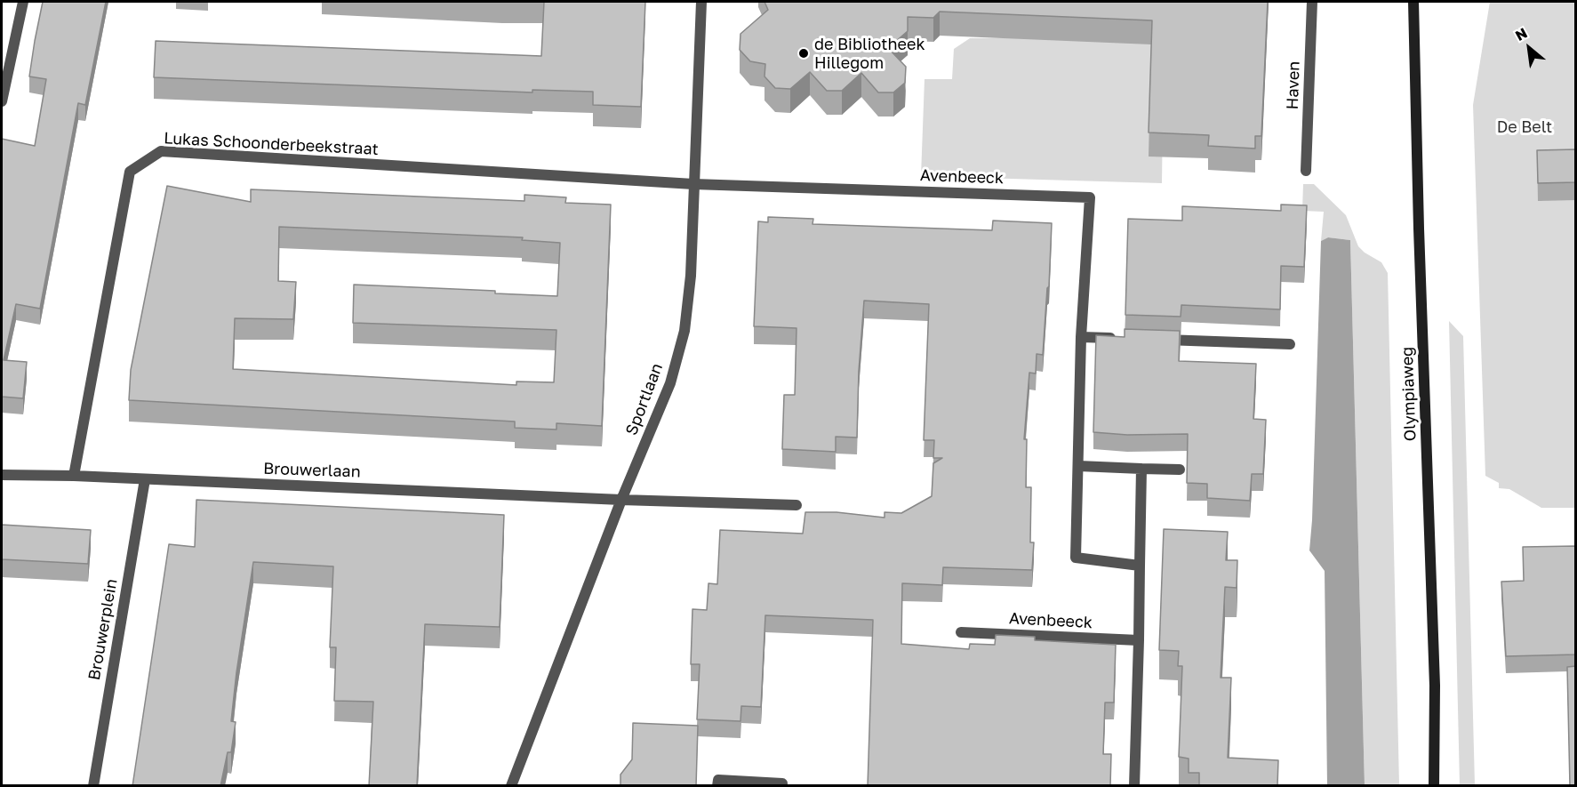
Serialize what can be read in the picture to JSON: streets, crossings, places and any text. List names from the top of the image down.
{
  "streets": {
    "main road": ["Olympiaweg"],
    "street": [
      "Haven",
      "Lukas Schoonderbeekstraat",
      "Avenbeeck",
      "Sportlaan",
      "Brouwerlaan",
      "Brouwerplein"
    ]
  },
  "crossings": [
    ["Lukas Schoonderbeekstraat", "Avenbeeck"],
    ["Lukas Schoonderbeekstraat", "Sportlaan"],
    ["Lukas Schoonderbeekstraat", "Brouwerlaan"],
    ["Avenbeeck", "Sportlaan"],
    ["Sportlaan", "Brouwerlaan"],
    ["Brouwerlaan", "Brouwerplein"]
  ],
  "parks": ["De Belt"],
  "places": ["de Bibliotheek Hillegom"],
  "north": "top left"
}
